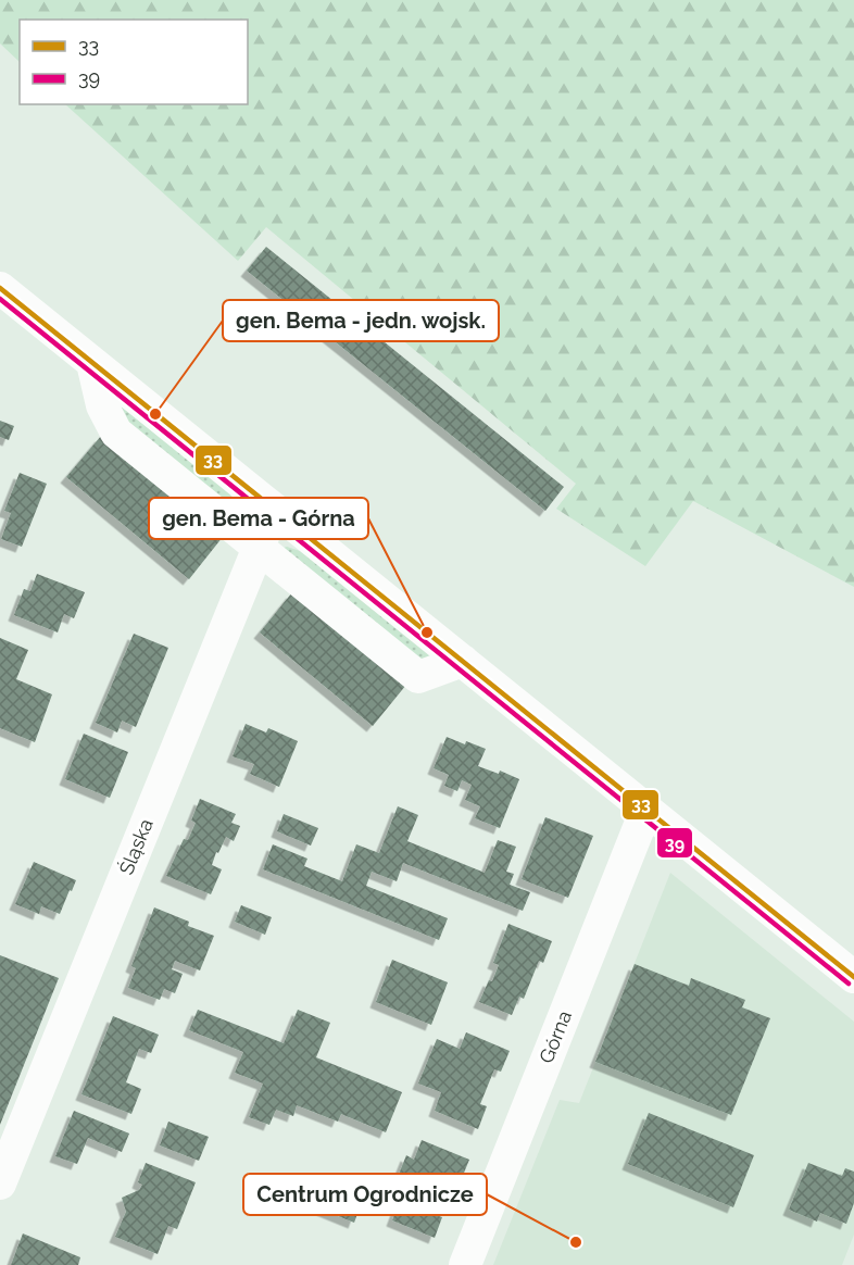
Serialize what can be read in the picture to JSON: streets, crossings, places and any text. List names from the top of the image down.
{
  "streets": {
    "street": ["Śląska", "Górna"]
  },
  "places": ["gen. Bema - jedn. wojsk.", "gen. Bema - Górna", "Centrum Ogrodnicze"],
  "lines": ["transit line 33", "transit line 39"],
  "legend": ["33", "39"]
}
